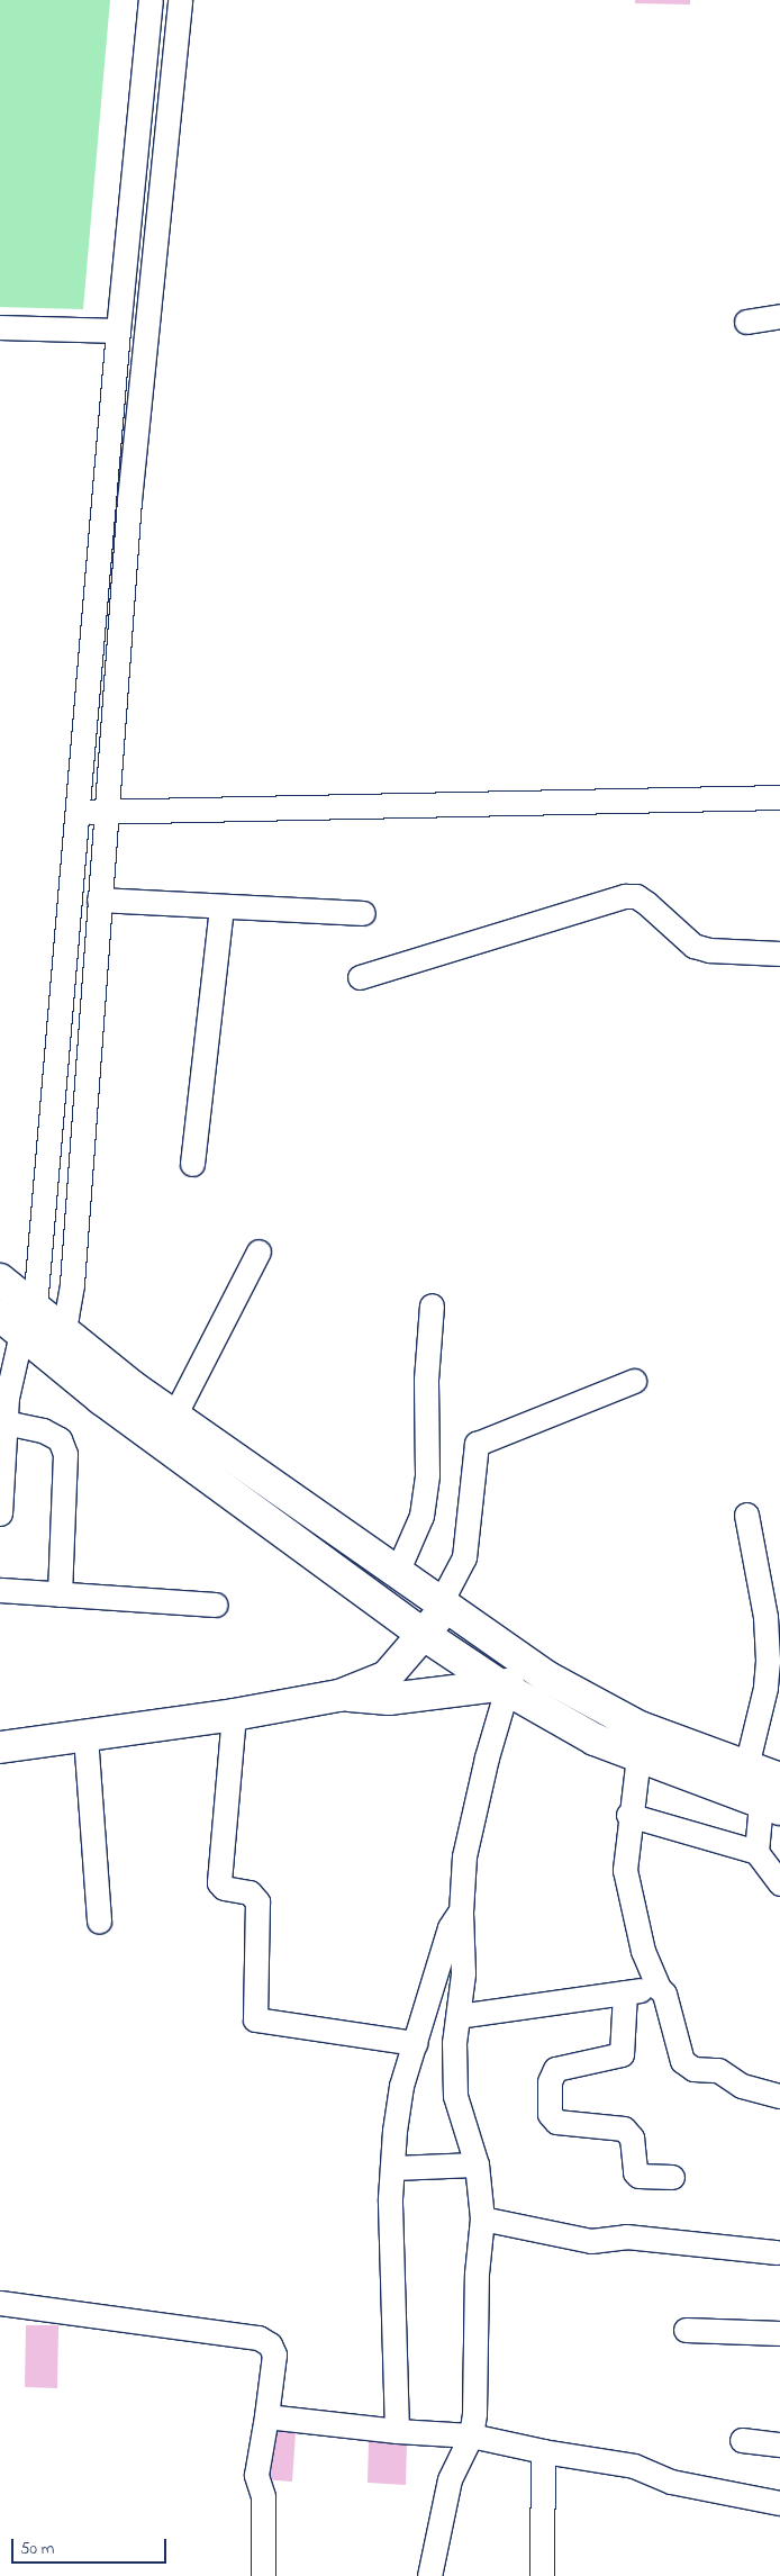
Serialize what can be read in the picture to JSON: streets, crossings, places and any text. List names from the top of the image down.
{
  "scale_bar": "50 m"
}
